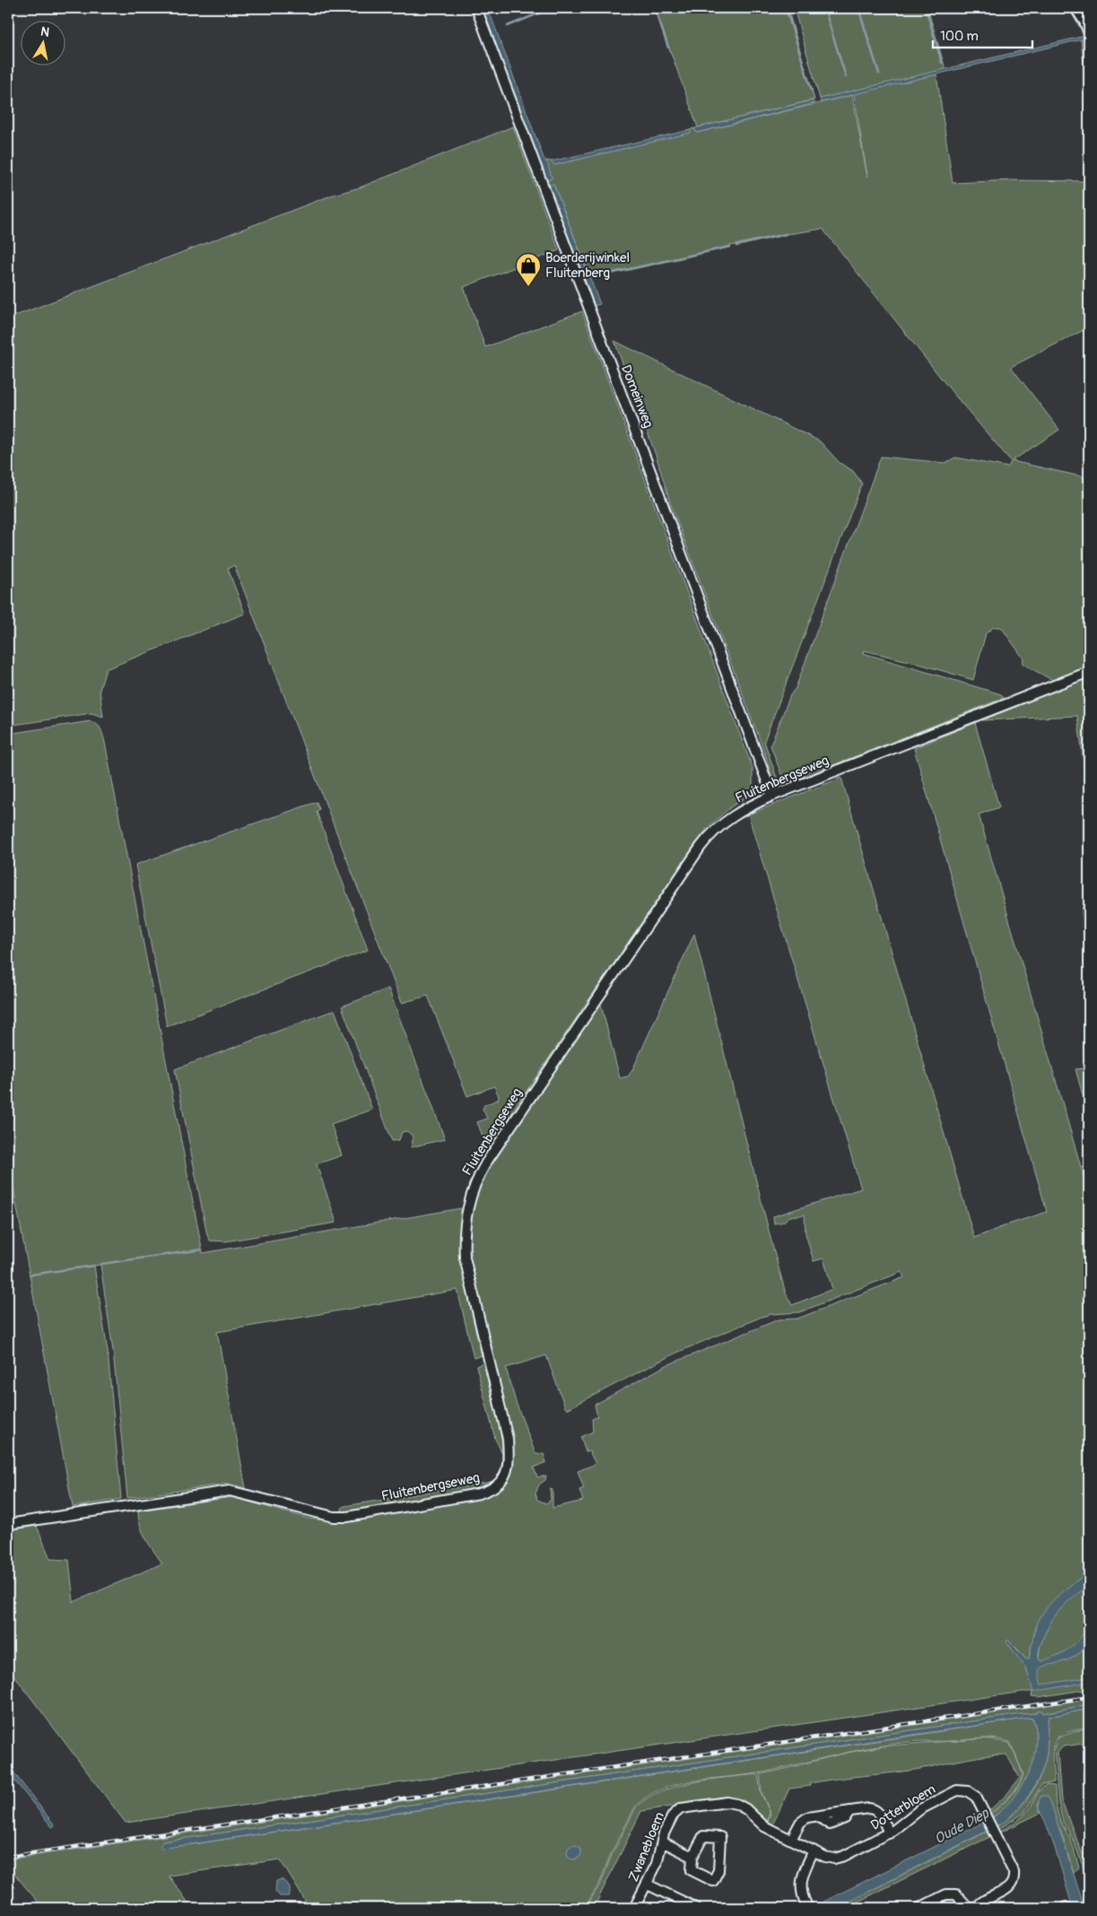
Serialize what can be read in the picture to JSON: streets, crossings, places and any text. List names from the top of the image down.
{
  "streets": {
    "street": [
      "Domeinweg",
      "Fluitenbergseweg",
      "Dotterbloem",
      "Zwanebloem"
    ]
  },
  "crossings": [
    ["Domeinweg", "Fluitenbergseweg"],
    ["Dotterbloem", "Zwanebloem"]
  ],
  "water": ["Oude Diep"],
  "places": {
    "shop": ["Boerderijwinkel Fluitenberg"]
  },
  "scale_bar": "100 m",
  "north": "top"
}
